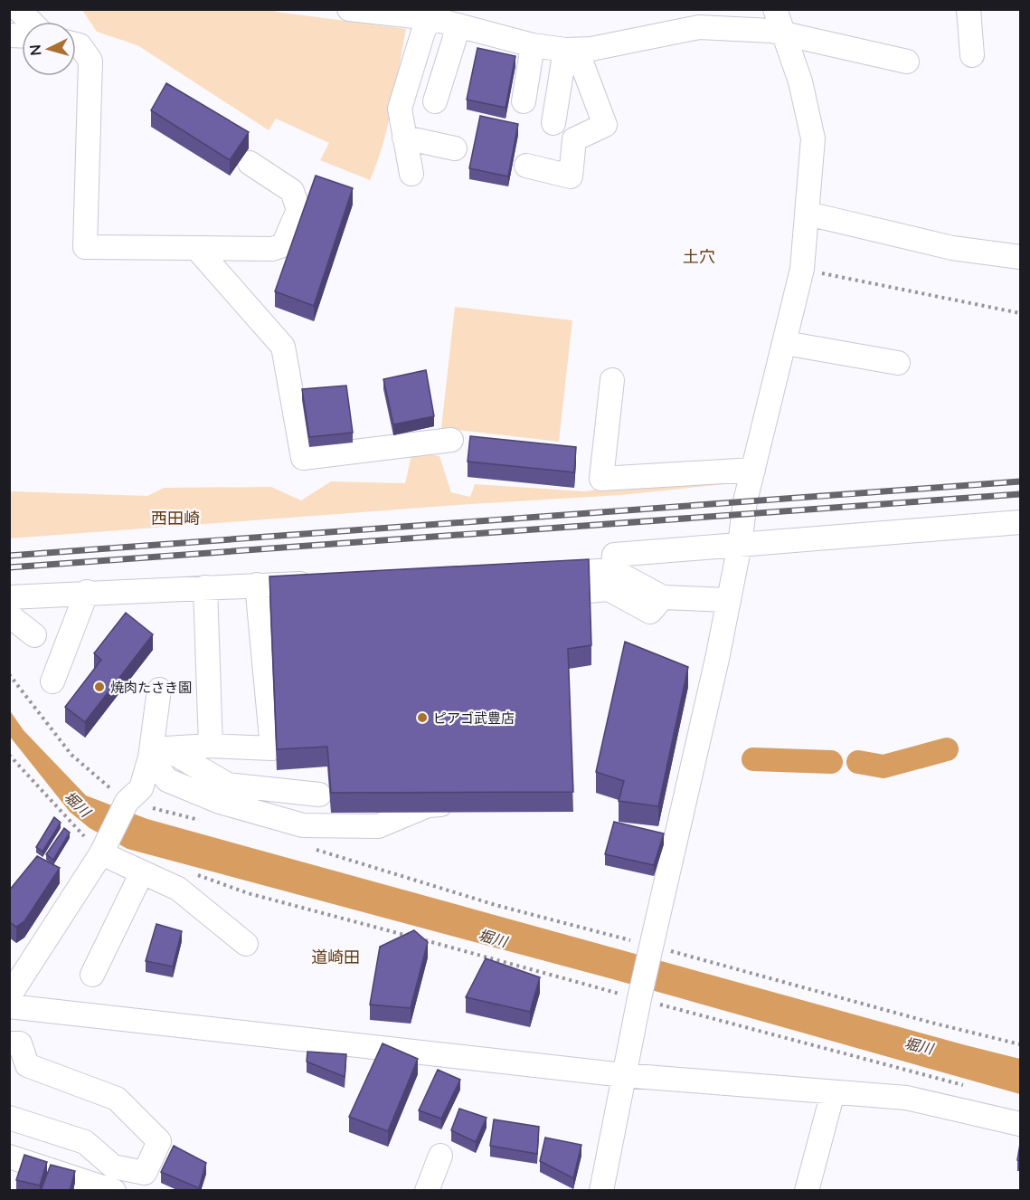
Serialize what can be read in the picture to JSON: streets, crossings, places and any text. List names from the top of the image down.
{
  "districts": ["土穴", "西田崎", "道崎田"],
  "water": ["堀川"],
  "places": ["焼肉たさき園", "ピアゴ武豊店"],
  "north": "left"
}
